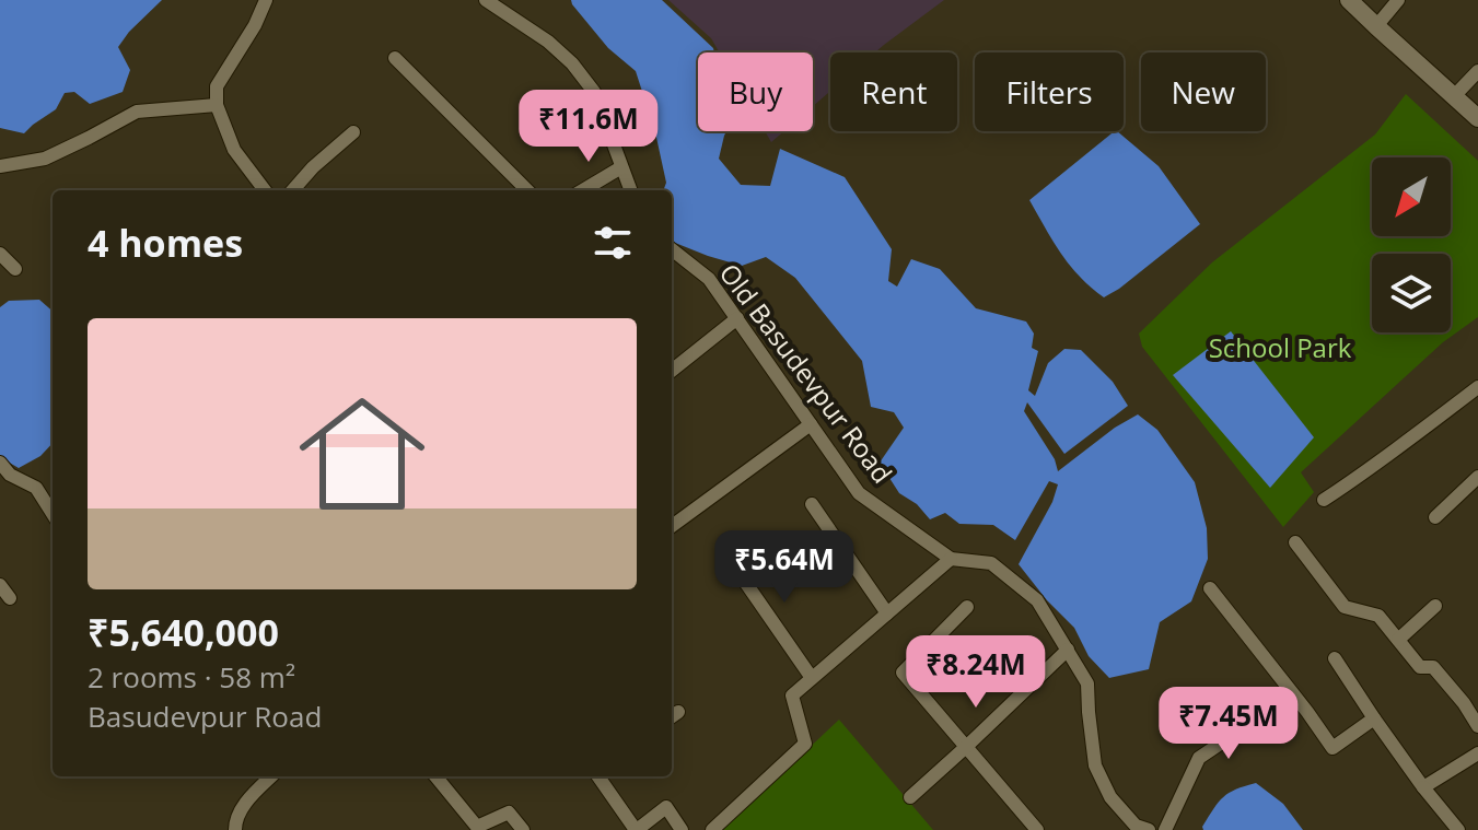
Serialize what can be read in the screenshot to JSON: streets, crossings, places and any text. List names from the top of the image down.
{
  "streets": {
    "street": ["Old Basudevpur Road"]
  },
  "parks": ["School Park"],
  "north": "bottom left",
  "page": {
    "chip": [
      "Buy",
      "Rent",
      "Filters",
      "New"
    ],
    "price": [
      "₹11.6M",
      "₹5.64M",
      "₹8.24M",
      "₹7.45M"
    ],
    "heading": "4 homes",
    "list": [
      {
        "name": "₹5,640,000",
        "note": "2 rooms · 58 m² · Basudevpur Road"
      }
    ]
  }
}
